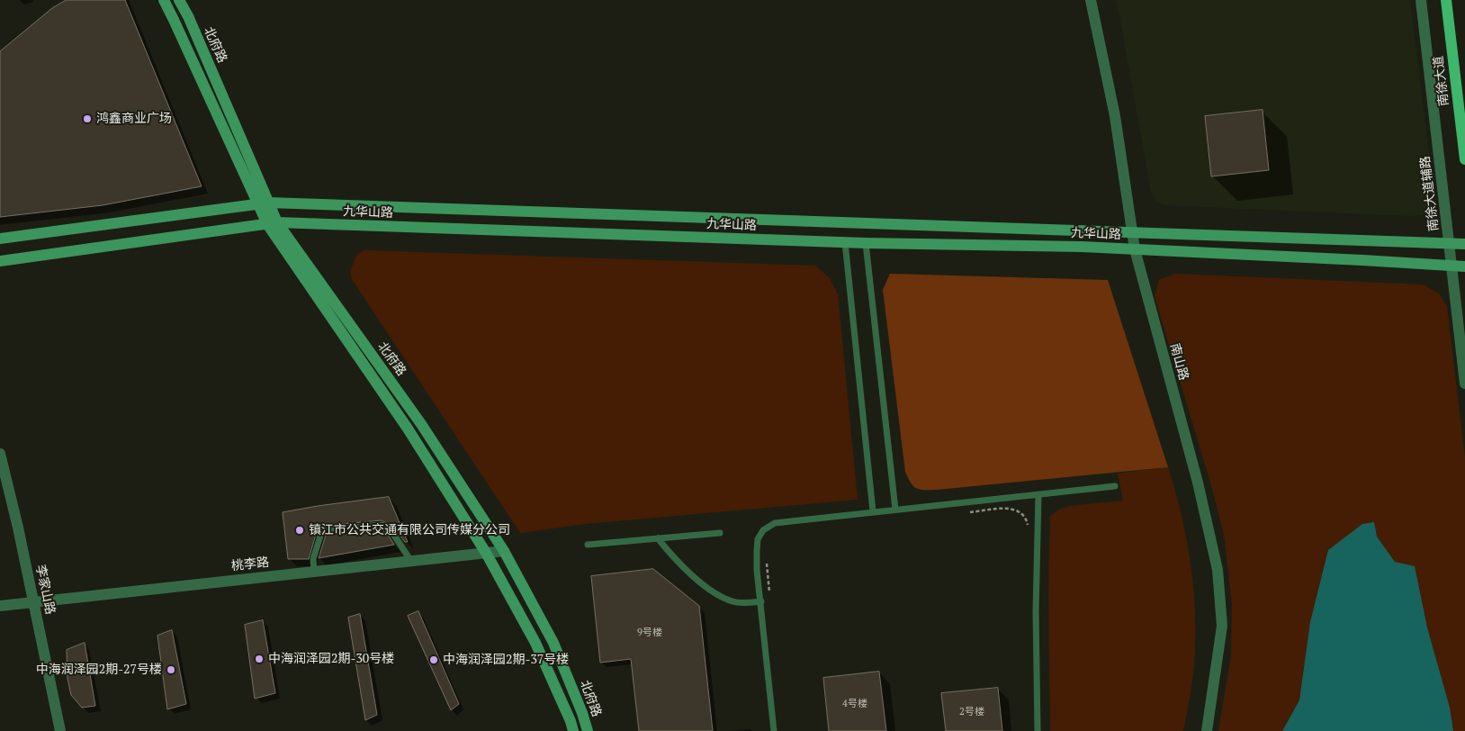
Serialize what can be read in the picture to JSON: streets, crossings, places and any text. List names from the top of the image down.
{
  "streets": {
    "main road": ["北府路", "南徐大道", "九华山路"],
    "street": [
      "南徐大道辅路",
      "南山路",
      "桃李路",
      "李家山路"
    ]
  },
  "crossings": [
    ["北府路", "九华山路"],
    ["北府路", "桃李路"],
    ["南徐大道辅路", "九华山路"],
    ["九华山路", "南山路"],
    ["桃李路", "李家山路"]
  ],
  "places": [
    "鸿鑫商业广场",
    "镇江市公共交通有限公司传媒分公司",
    "中海润泽园2期-30号楼",
    "中海润泽园2期-37号楼",
    "中海润泽园2期-27号楼"
  ],
  "house_numbers": ["9号楼", "4号楼", "2号楼"]
}
